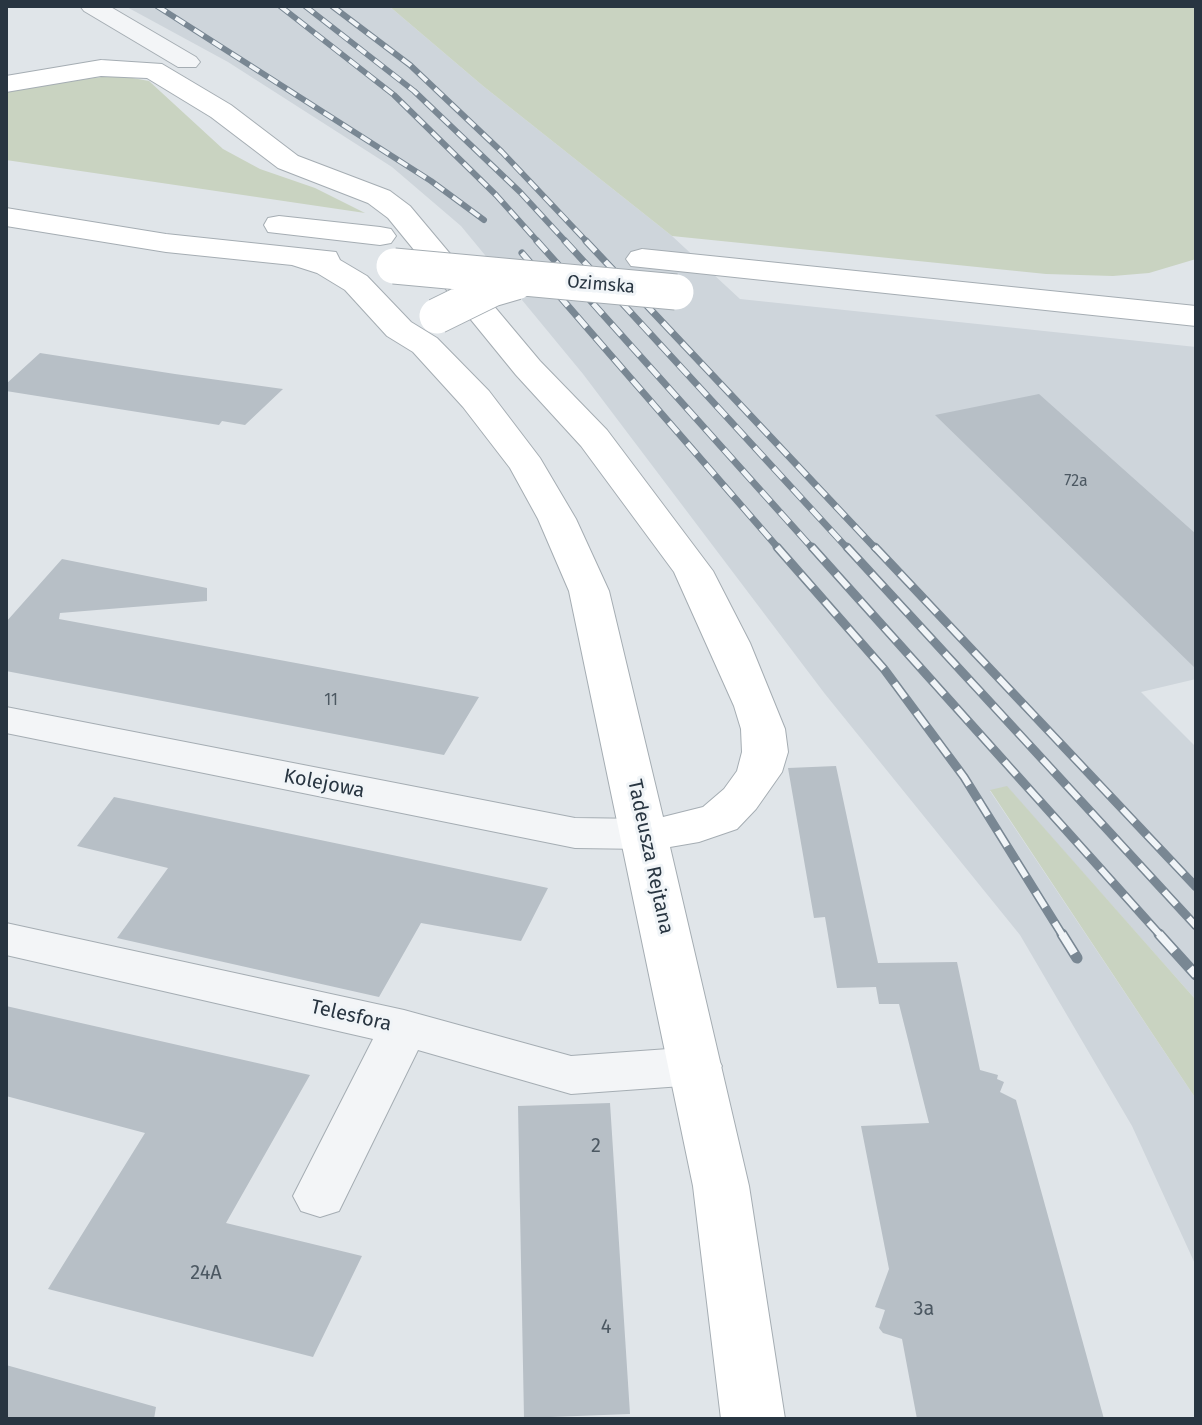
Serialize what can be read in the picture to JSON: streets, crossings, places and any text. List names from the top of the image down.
{
  "streets": {
    "street": [
      "Ozimska",
      "Kolejowa",
      "Tadeusza Rejtana",
      "Telesfora"
    ]
  },
  "crossings": [
    ["Ozimska", "Tadeusza Rejtana"],
    ["Kolejowa", "Tadeusza Rejtana"],
    ["Tadeusza Rejtana", "Telesfora"]
  ],
  "house_numbers": [
    "72a",
    "11",
    "2",
    "24A",
    "3a",
    "4"
  ]
}
